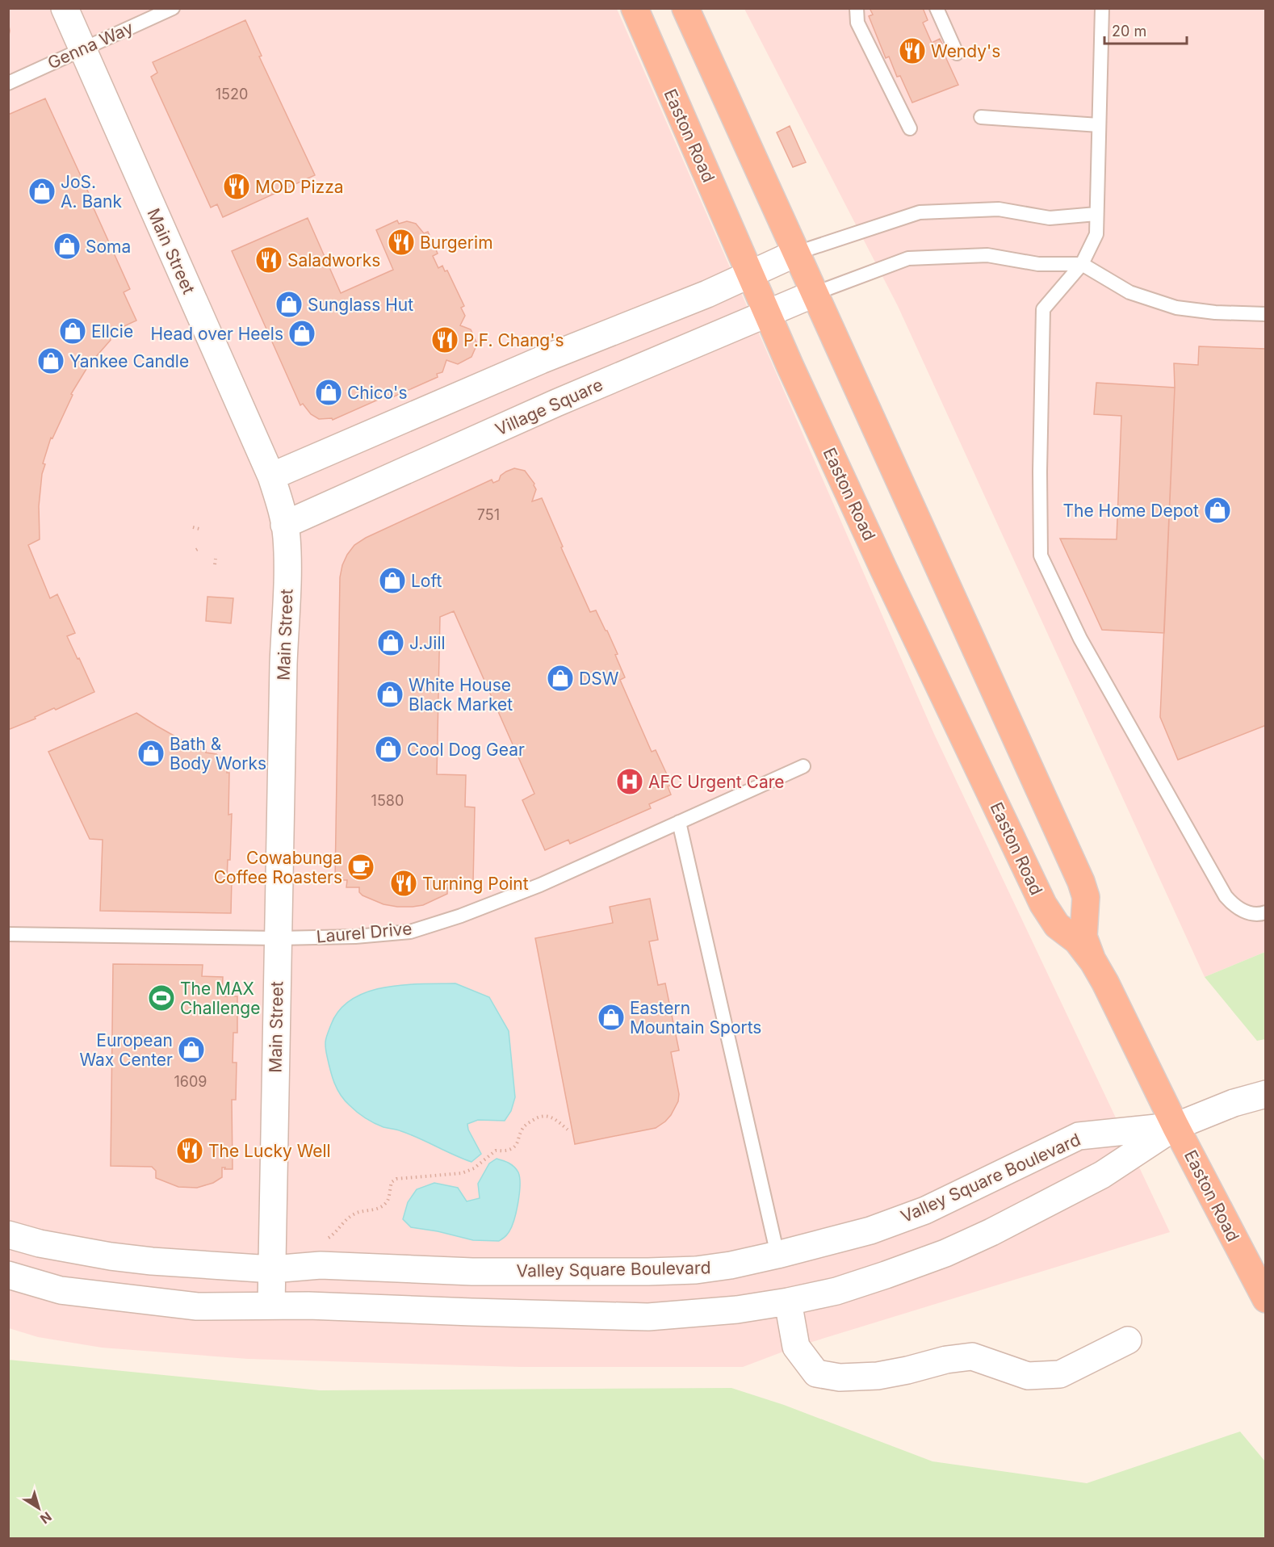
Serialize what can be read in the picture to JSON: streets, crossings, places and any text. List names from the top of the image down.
{
  "streets": {
    "highway": ["Easton Road"],
    "street": ["Main Street", "Village Square", "Valley Square Boulevard"],
    "lane": ["Genna Way", "Laurel Drive"]
  },
  "crossings": [
    ["Genna Way", "Main Street"],
    ["Easton Road", "Village Square"],
    ["Easton Road", "Valley Square Boulevard"],
    ["Main Street", "Village Square"],
    ["Main Street", "Laurel Drive"],
    ["Main Street", "Valley Square Boulevard"]
  ],
  "places": {
    "restaurant": [
      "Wendy's",
      "MOD Pizza",
      "Burgerim",
      "Saladworks",
      "P.F. Chang's",
      "Turning Point",
      "The Lucky Well"
    ],
    "shop": [
      "JoS. A. Bank",
      "Soma",
      "Sunglass Hut",
      "Ellcie",
      "Head over Heels",
      "Yankee Candle",
      "Chico's",
      "The Home Depot",
      "Loft",
      "J.Jill",
      "DSW",
      "White House Black Market",
      "Cool Dog Gear",
      "Bath & Body Works",
      "Eastern Mountain Sports",
      "European Wax Center"
    ],
    "hospital": ["AFC Urgent Care"],
    "cafe": ["Cowabunga Coffee Roasters"],
    "sports": ["The MAX Challenge"]
  },
  "house_numbers": [
    "1520",
    "751",
    "1580",
    "1609"
  ],
  "scale_bar": "20 m",
  "north": "bottom right"
}
